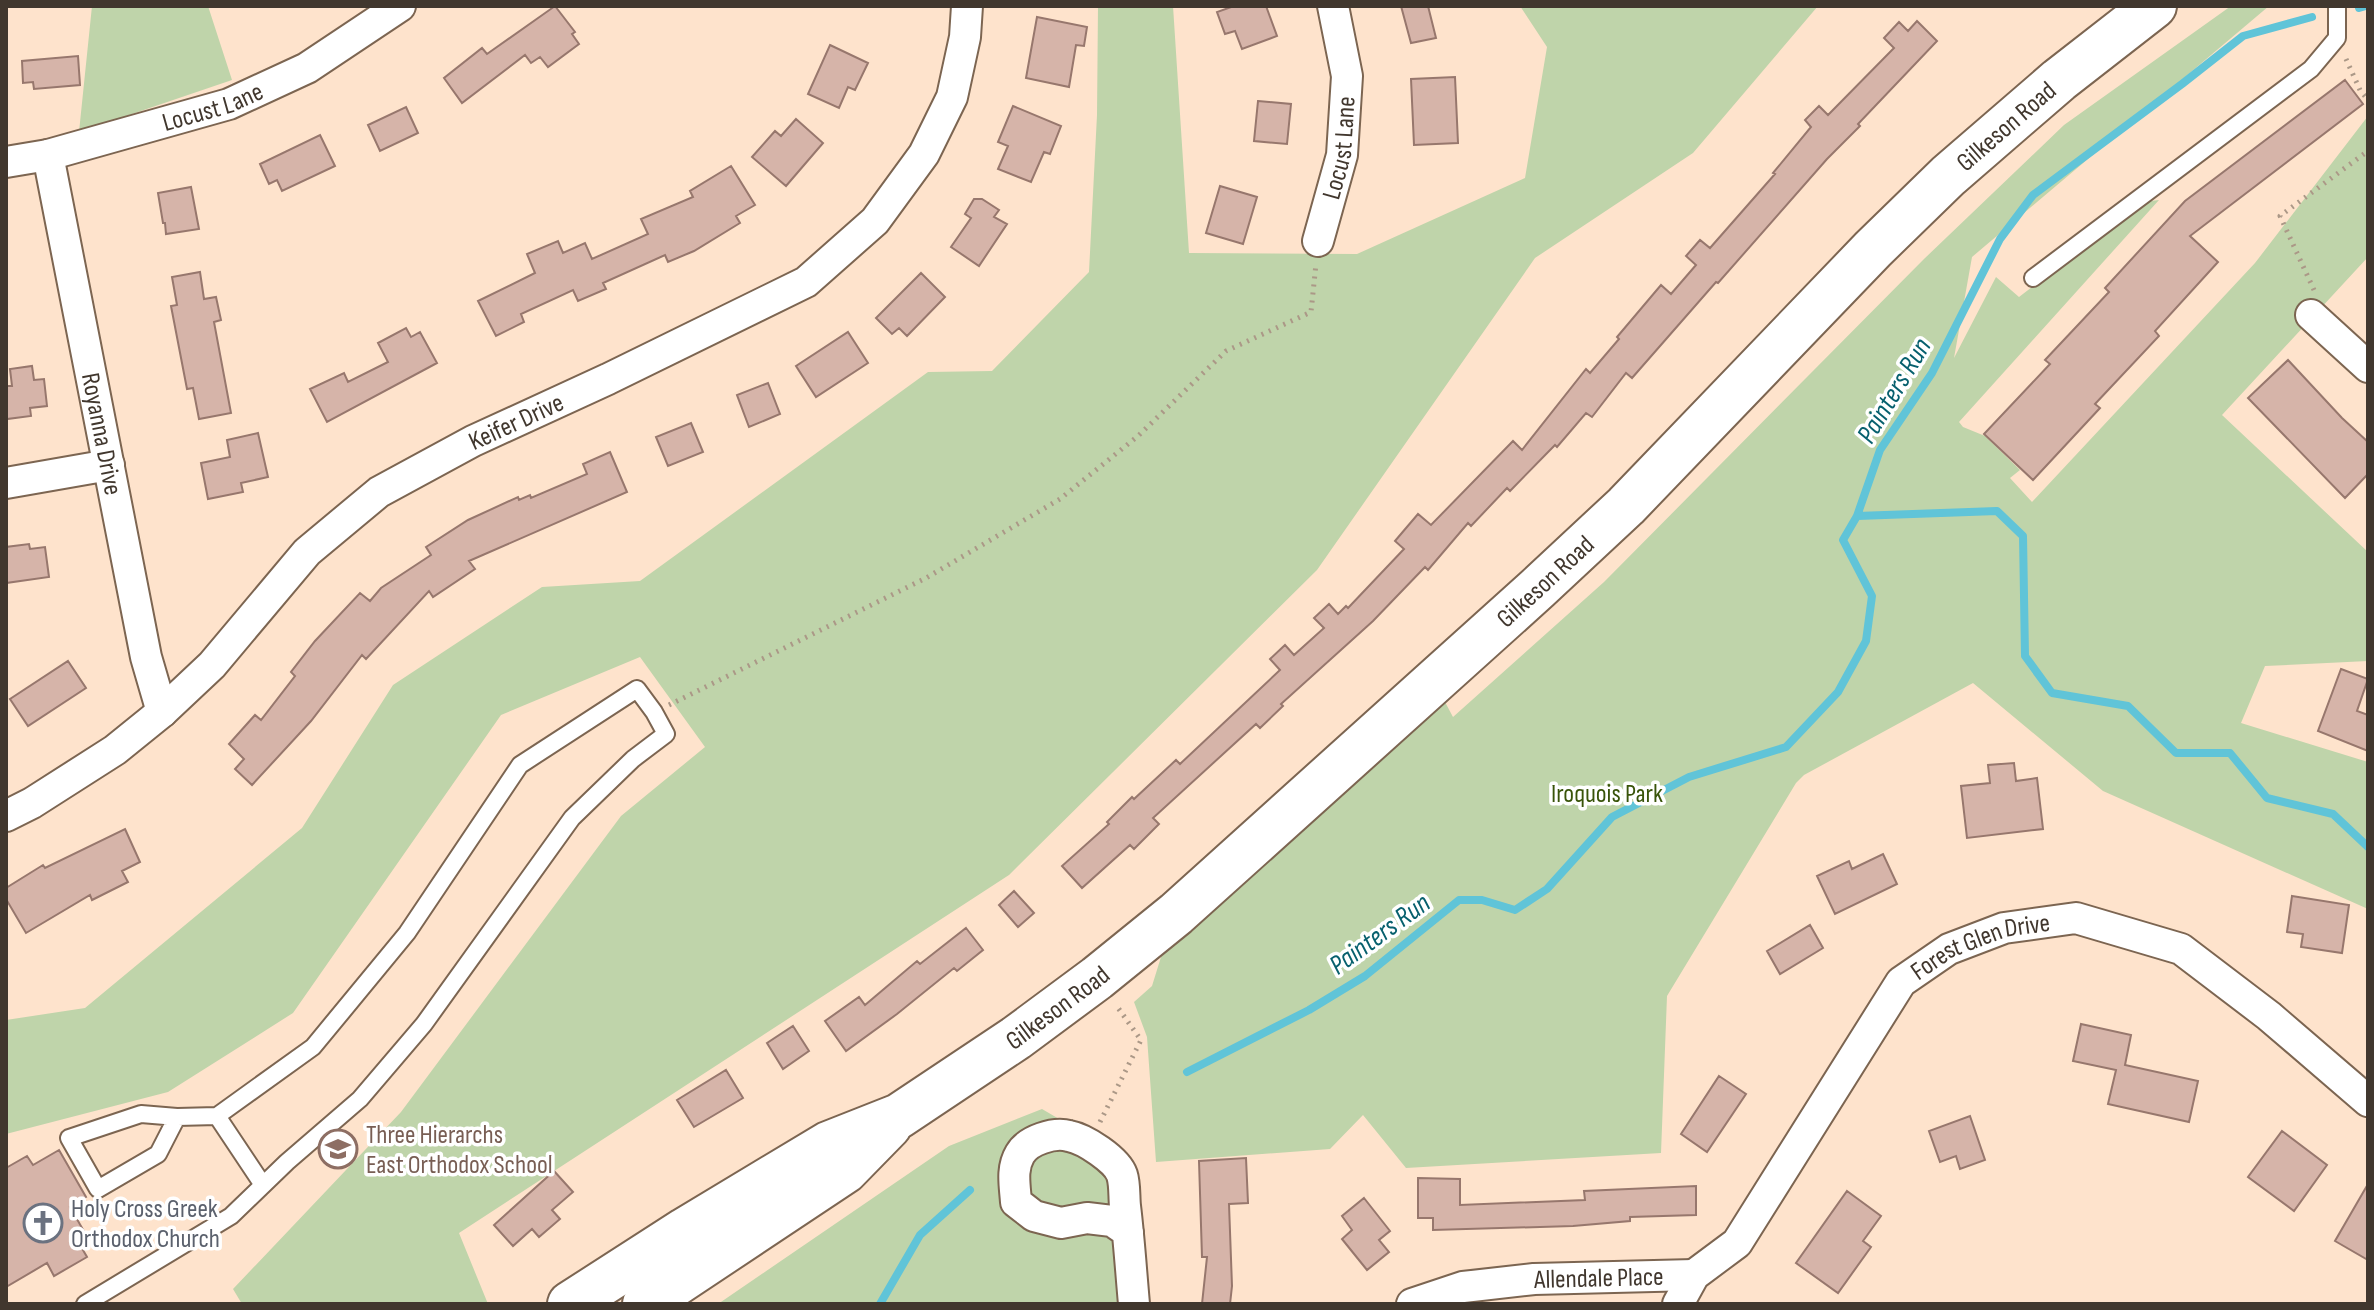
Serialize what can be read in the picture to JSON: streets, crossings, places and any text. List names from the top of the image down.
{
  "streets": {
    "street": [
      "Locust Lane",
      "Gilkeson Road",
      "Keifer Drive",
      "Royanna Drive",
      "Forest Glen Drive",
      "Allendale Place"
    ]
  },
  "crossings": [
    ["Locust Lane", "Royanna Drive"],
    ["Keifer Drive", "Royanna Drive"],
    ["Forest Glen Drive", "Allendale Place"]
  ],
  "water": ["Painters Run"],
  "parks": ["Iroquois Park"],
  "places": {
    "school or university": ["Three Hierarchs East Orthodox School"],
    "church": ["Holy Cross Greek Orthodox Church"]
  }
}
